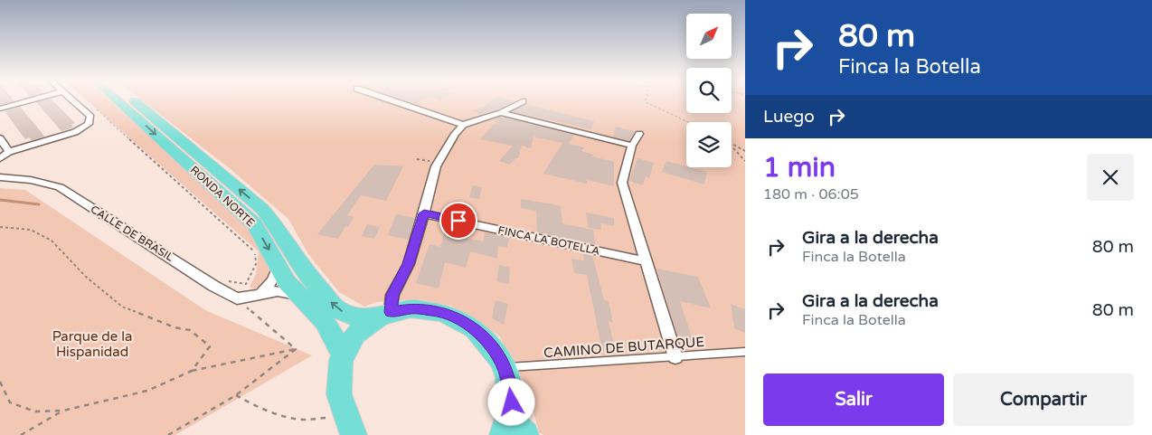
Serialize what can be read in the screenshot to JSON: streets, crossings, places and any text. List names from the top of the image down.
{
  "streets": {
    "main road": ["RONDA NORTE"],
    "street": ["CALLE DE BRASIL", "FINCA LA BOTELLA"],
    "lane": ["CAMINO DE BUTARQUE"]
  },
  "crossings": [
    ["RONDA NORTE", "CAMINO DE BUTARQUE"]
  ],
  "parks": ["Parque de la Hispanidad"],
  "north": "top right",
  "page": {
    "turn": ["80 m", "Finca la Botella"],
    "then": "Luego",
    "heading": ["1 min", "180 m · 06:05"],
    "list": [
      {
        "name": "Gira a la derecha",
        "note": "Finca la Botella",
        "value": "80 m"
      },
      {
        "name": "Gira a la derecha",
        "note": "Finca la Botella",
        "value": "80 m"
      }
    ],
    "buttons": ["Salir", "Compartir"]
  }
}
